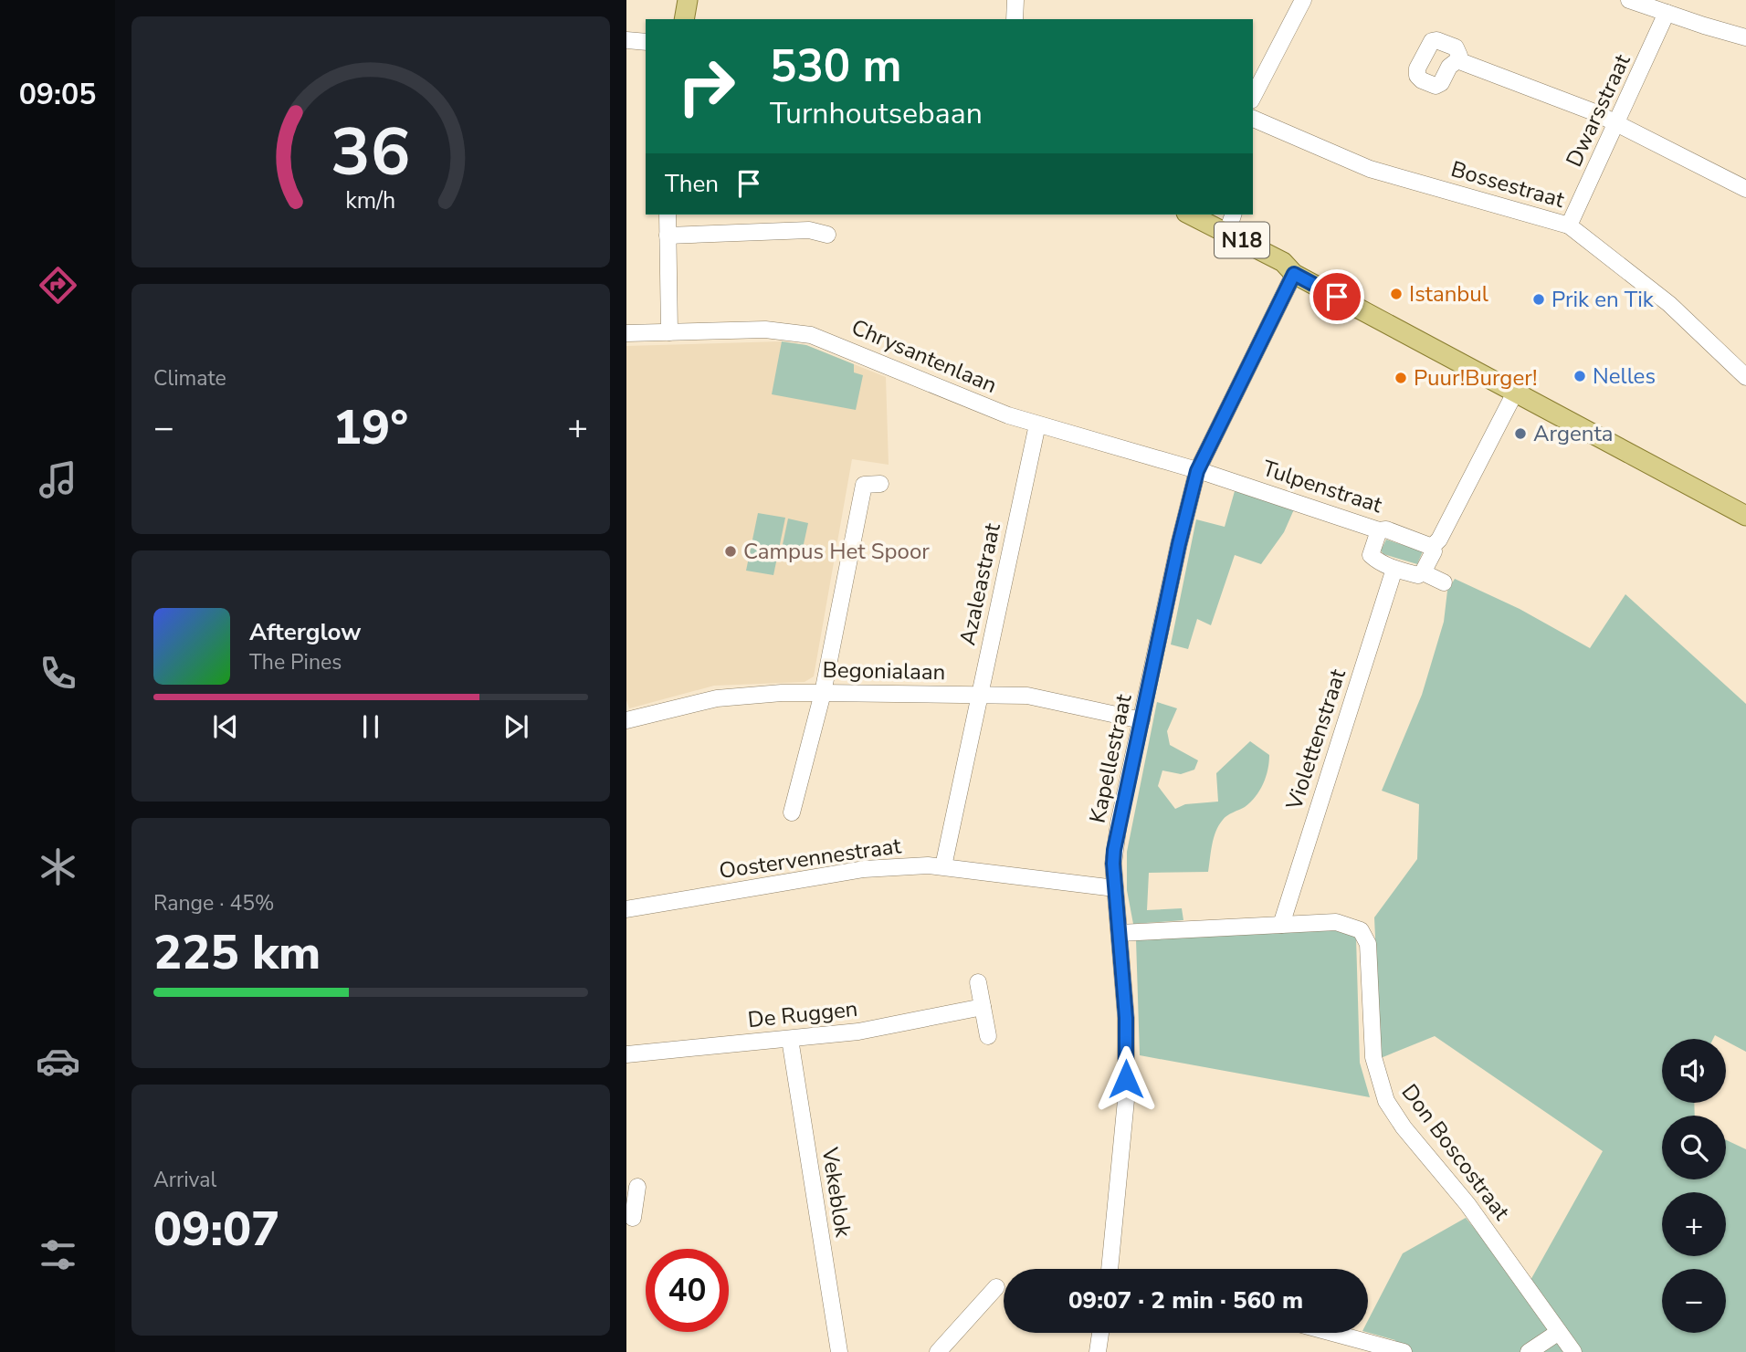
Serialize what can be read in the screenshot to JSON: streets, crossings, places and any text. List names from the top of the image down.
{
  "streets": {
    "main road": ["N18"],
    "street": [
      "Dwarsstraat",
      "Bossestraat",
      "Chrysantenlaan",
      "Tulpenstraat",
      "Azaleastraat",
      "Begonialaan",
      "Violettenstraat",
      "Kapellestraat",
      "Oostervennestraat",
      "De Ruggen",
      "Don Boscostraat",
      "Vekeblok"
    ]
  },
  "crossings": [
    ["Dwarsstraat", "Bossestraat"],
    ["N18", "Kapellestraat"],
    ["Chrysantenlaan", "Tulpenstraat"],
    ["Chrysantenlaan", "Azaleastraat"],
    ["Chrysantenlaan", "Kapellestraat"],
    ["Tulpenstraat", "Kapellestraat"],
    ["Azaleastraat", "Begonialaan"],
    ["Azaleastraat", "Oostervennestraat"],
    ["Begonialaan", "Kapellestraat"],
    ["Violettenstraat", "Don Boscostraat"],
    ["Kapellestraat", "Oostervennestraat"],
    ["Kapellestraat", "Don Boscostraat"],
    ["De Ruggen", "Vekeblok"]
  ],
  "places": [
    "Istanbul",
    "Prik en Tik",
    "Nelles",
    "Puur!Burger!",
    "Argenta",
    "Campus Het Spoor"
  ],
  "page": {
    "tabs": "09:05",
    "turn": ["530 m", "Turnhoutsebaan"],
    "then": "Then",
    "tile": [
      "Climate",
      ["Range · 45%", "225 km"],
      ["Arrival", "09:07"]
    ],
    "heat": ["−", "19°", "+"],
    "song": ["Afterglow", "The Pines"],
    "map_buttons": ["+", "−"],
    "limit": "40",
    "trip": "09:07 · 2 min · 560 m",
    "gauge": ["36", "km/h"]
  }
}
